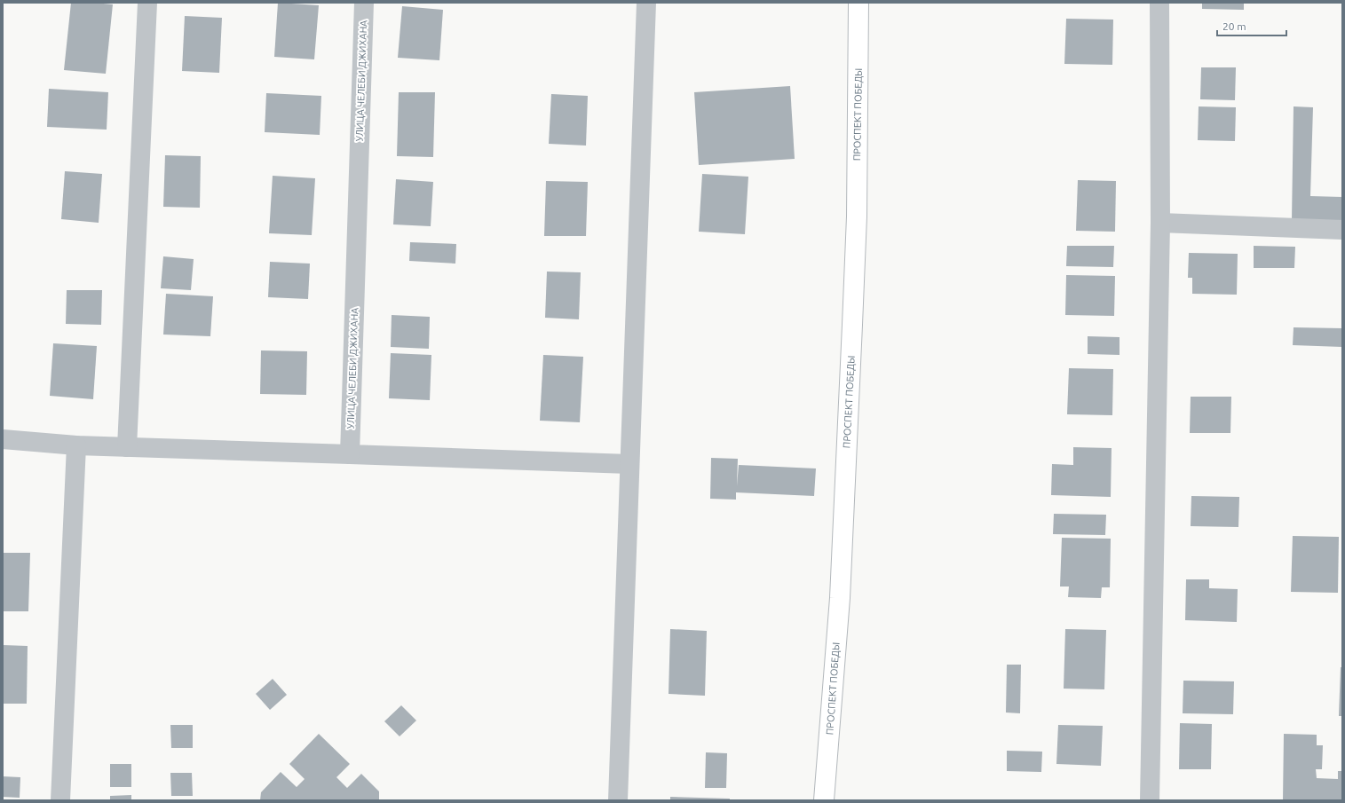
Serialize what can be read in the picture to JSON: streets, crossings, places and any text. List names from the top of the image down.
{
  "streets": {
    "main road": ["ПРОСПЕКТ ПОБЕДЫ"],
    "street": ["УЛИЦА ЧЕЛЕБИ ДЖИХАНА"]
  },
  "scale_bar": "20 m"
}
